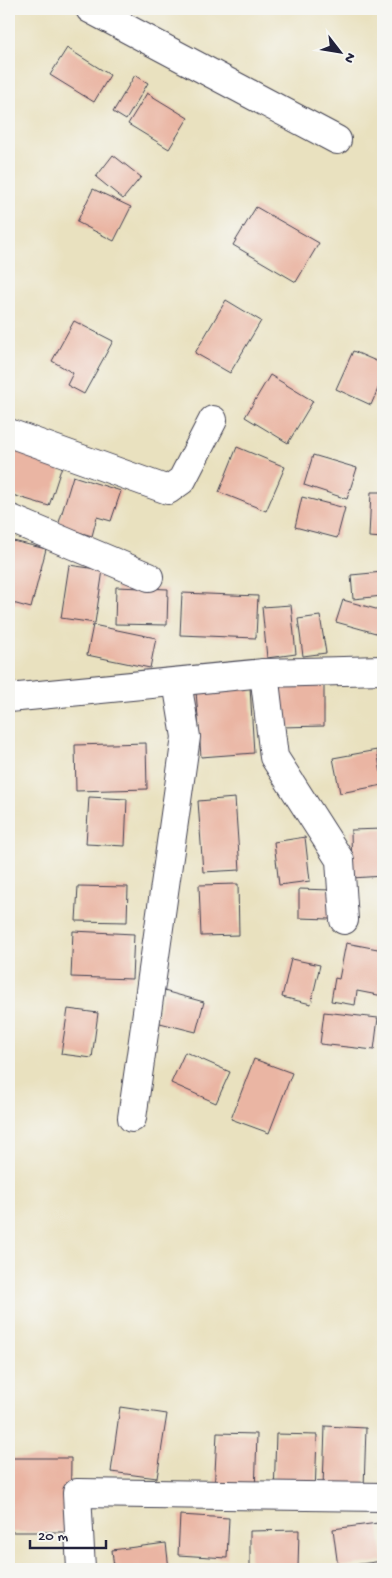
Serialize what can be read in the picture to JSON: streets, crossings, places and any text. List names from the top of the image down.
{
  "scale_bar": "20 m",
  "north": "bottom right"
}
